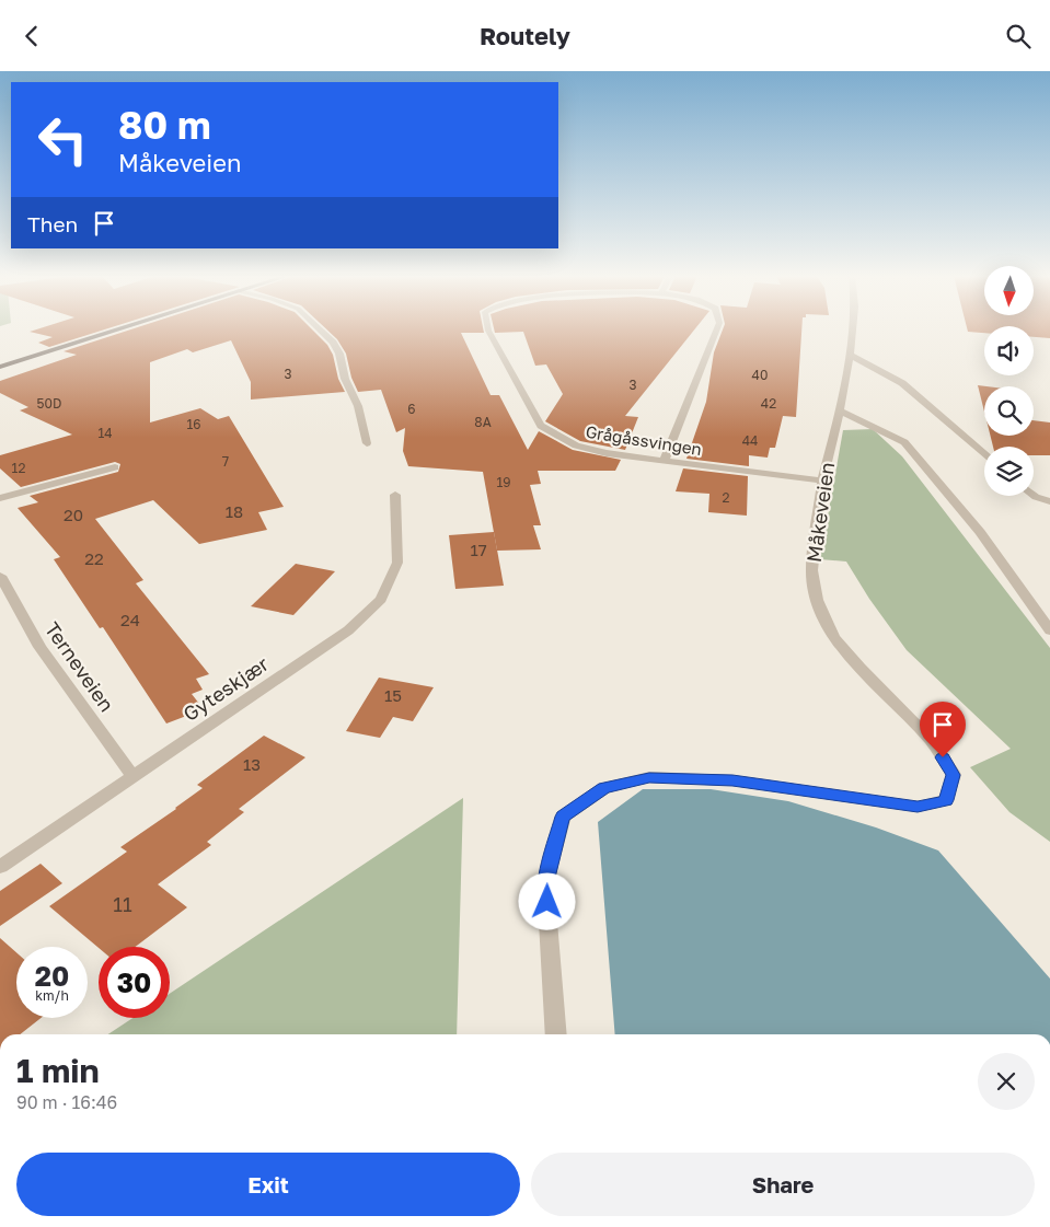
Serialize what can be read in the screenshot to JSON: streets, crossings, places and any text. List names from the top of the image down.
{
  "streets": {
    "street": [
      "Grågåssvingen",
      "Måkeveien",
      "Terneveien",
      "Gyteskjær"
    ]
  },
  "crossings": [
    ["Grågåssvingen", "Måkeveien"],
    ["Terneveien", "Gyteskjær"]
  ],
  "house_numbers": [
    "3",
    "40",
    "3",
    "50D",
    "42",
    "6",
    "8A",
    "16",
    "14",
    "44",
    "7",
    "12",
    "19",
    "2",
    "18",
    "20",
    "17",
    "22",
    "24",
    "15",
    "13",
    "11"
  ],
  "north": "bottom",
  "page": {
    "header": "Routely",
    "turn": ["80 m", "Måkeveien"],
    "then": "Then",
    "speed": "20 km/h",
    "limit": "30",
    "heading": ["1 min", "90 m · 16:46"],
    "buttons": ["Exit", "Share"]
  }
}
